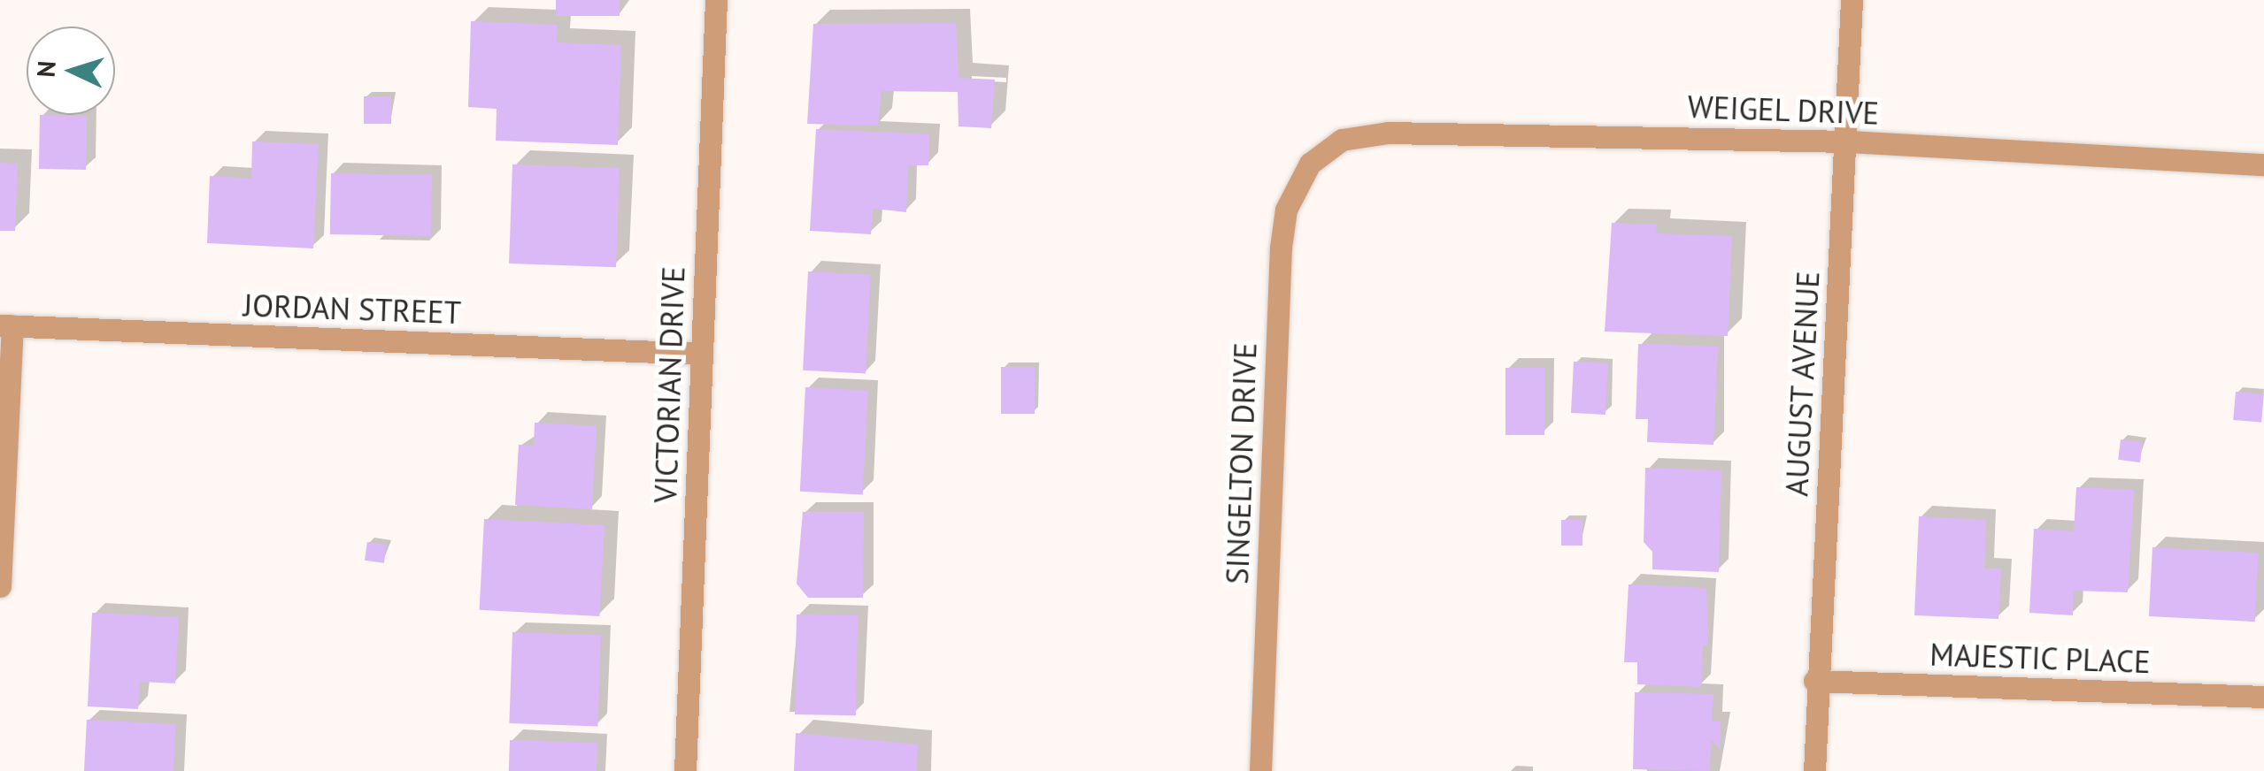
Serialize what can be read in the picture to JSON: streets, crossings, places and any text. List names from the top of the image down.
{
  "streets": {
    "street": [
      "WEIGEL DRIVE",
      "JORDAN STREET",
      "AUGUST AVENUE",
      "VICTORIAN DRIVE",
      "SINGELTON DRIVE",
      "MAJESTIC PLACE"
    ]
  },
  "crossings": [
    ["WEIGEL DRIVE", "AUGUST AVENUE"],
    ["WEIGEL DRIVE", "SINGELTON DRIVE"],
    ["JORDAN STREET", "VICTORIAN DRIVE"],
    ["AUGUST AVENUE", "MAJESTIC PLACE"]
  ],
  "north": "left"
}
